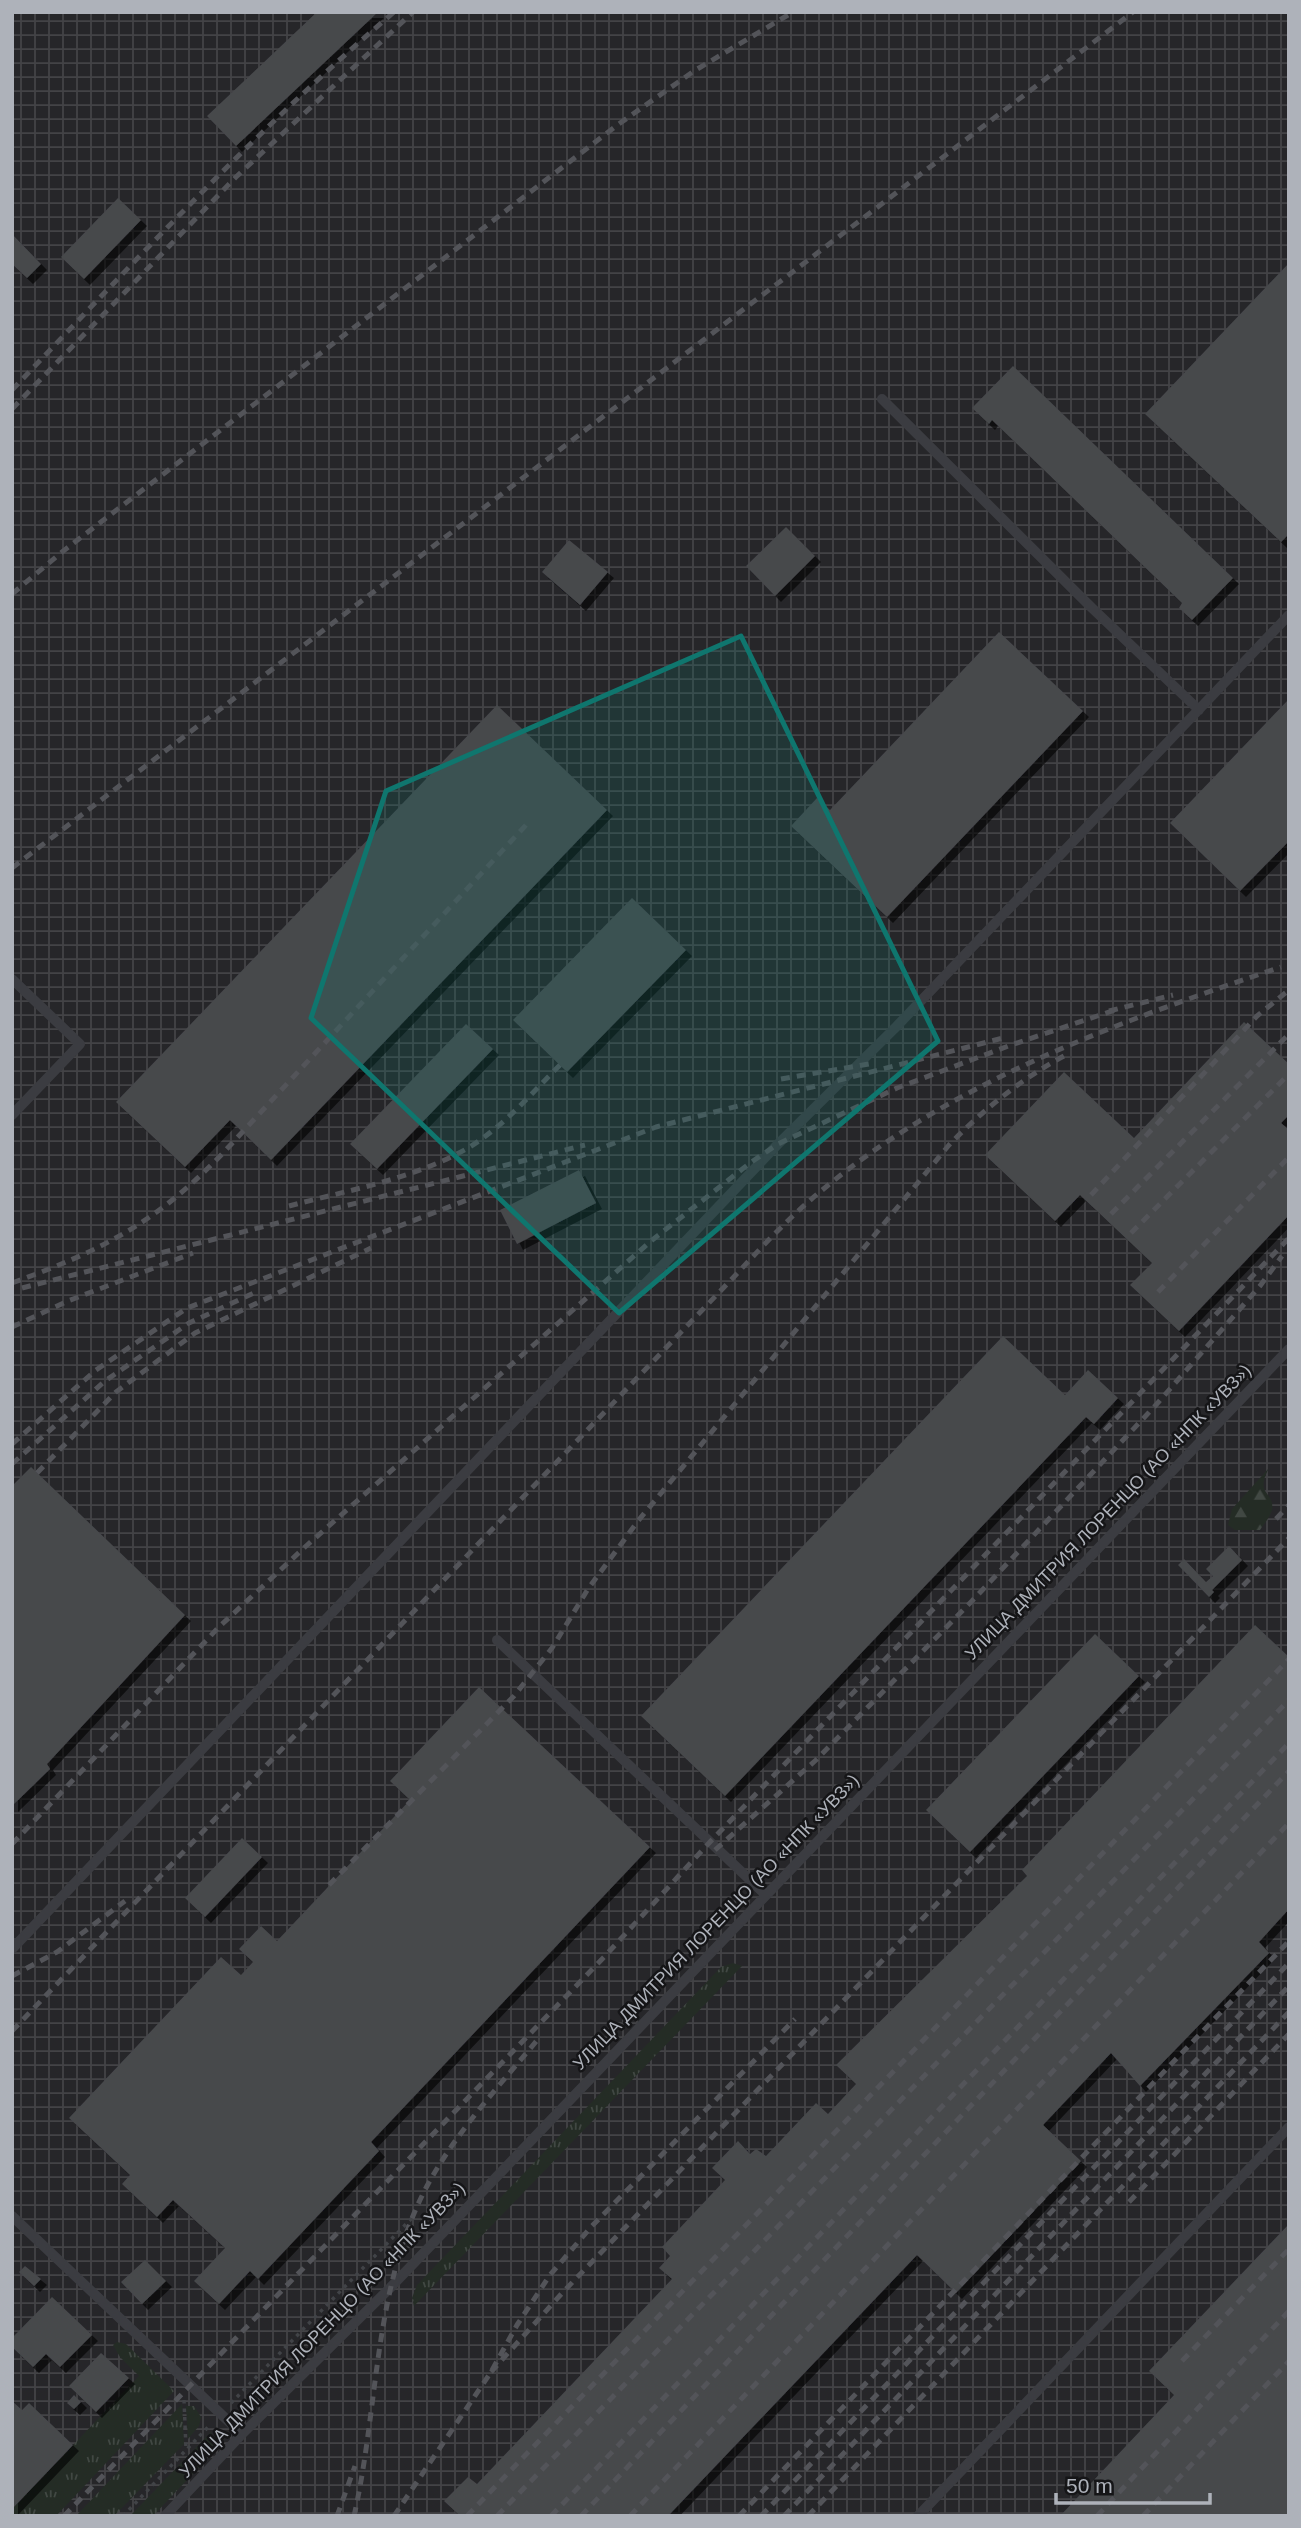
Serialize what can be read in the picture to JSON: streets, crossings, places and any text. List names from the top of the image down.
{
  "streets": {
    "lane": ["УЛИЦА ДМИТРИЯ ЛОРЕНЦО (АО «НПК «УВЗ»)"]
  },
  "scale_bar": "50 m"
}
